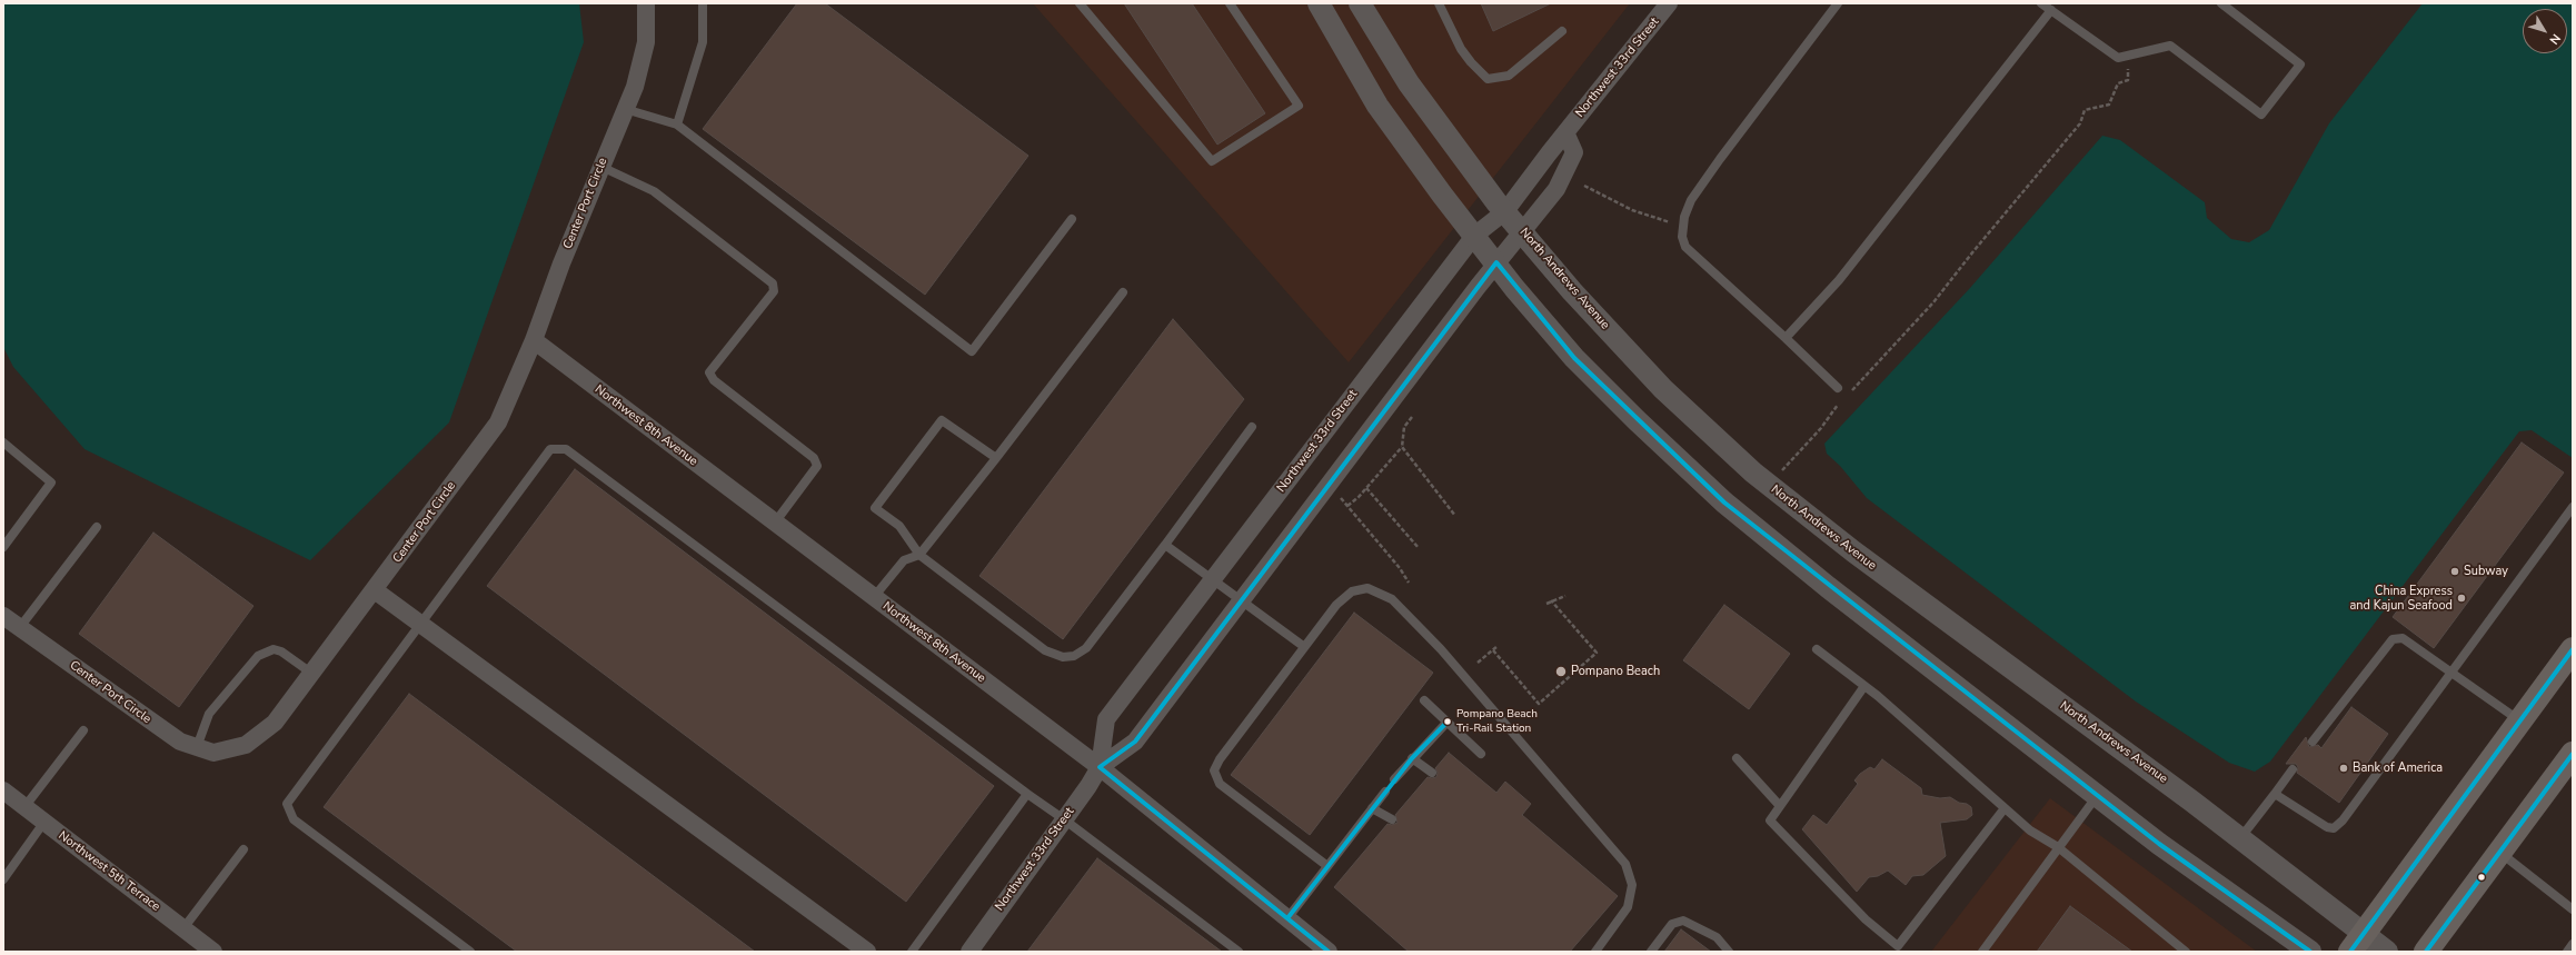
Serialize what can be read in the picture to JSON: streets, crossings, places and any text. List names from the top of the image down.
{
  "streets": {
    "street": [
      "Northwest 33rd Street",
      "Center Port Circle",
      "North Andrews Avenue",
      "Northwest 8th Avenue",
      "Northwest 5th Terrace"
    ]
  },
  "crossings": [
    ["Northwest 33rd Street", "North Andrews Avenue"],
    ["Northwest 33rd Street", "Northwest 8th Avenue"],
    ["Center Port Circle", "Northwest 8th Avenue"]
  ],
  "places": [
    "Subway",
    "China Express and Kajun Seafood",
    "Pompano Beach",
    "Pompano Beach Tri-Rail Station",
    "Bank of America"
  ],
  "north": "bottom right"
}
